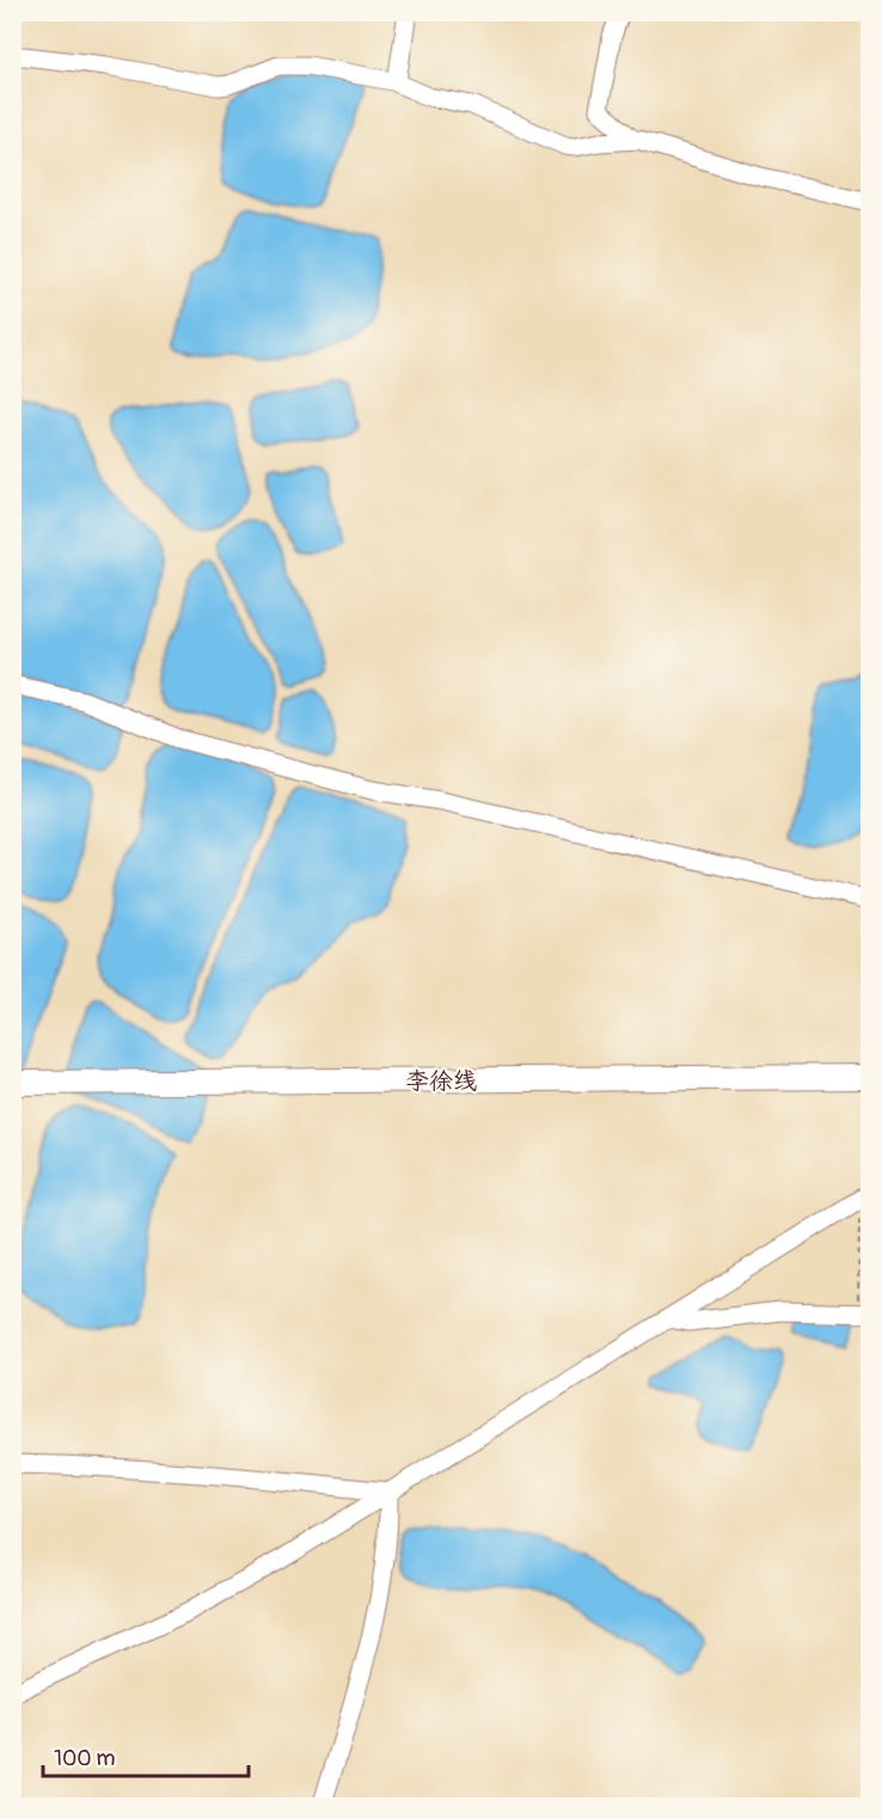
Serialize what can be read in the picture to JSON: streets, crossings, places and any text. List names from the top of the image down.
{
  "streets": {
    "main road": ["李徐线"]
  },
  "scale_bar": "100 m"
}
